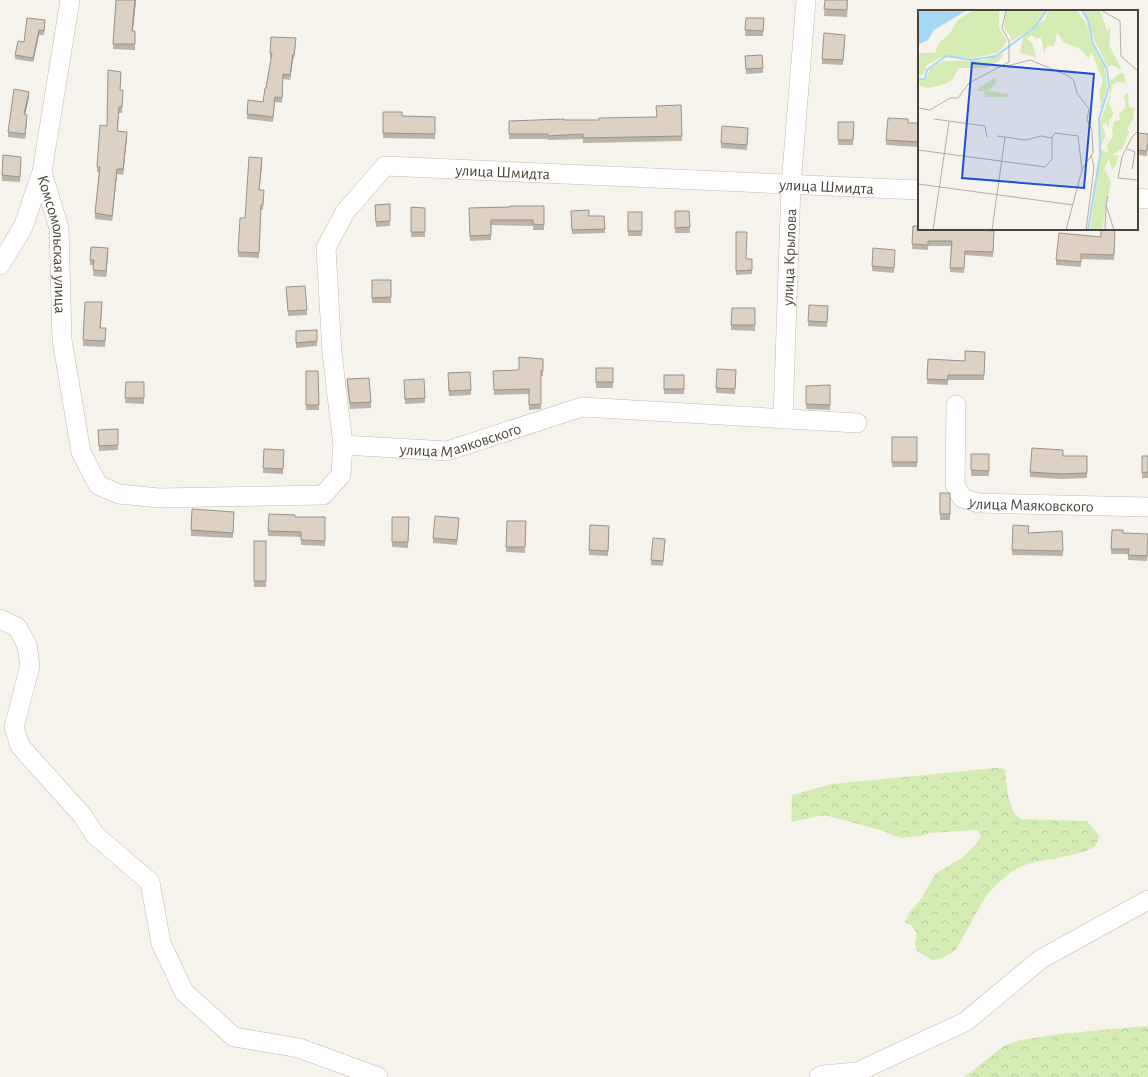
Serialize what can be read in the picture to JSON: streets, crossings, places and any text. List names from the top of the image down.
{
  "streets": {
    "street": [
      "улица Шмидта",
      "Комсомольская улица",
      "улица Крылова",
      "улица Маяковского"
    ]
  },
  "crossings": [
    ["улица Шмидта", "Комсомольская улица"],
    ["улица Шмидта", "улица Крылова"],
    ["улица Шмидта", "улица Маяковского"],
    ["Комсомольская улица", "улица Маяковского"],
    ["улица Крылова", "улица Маяковского"]
  ]
}
